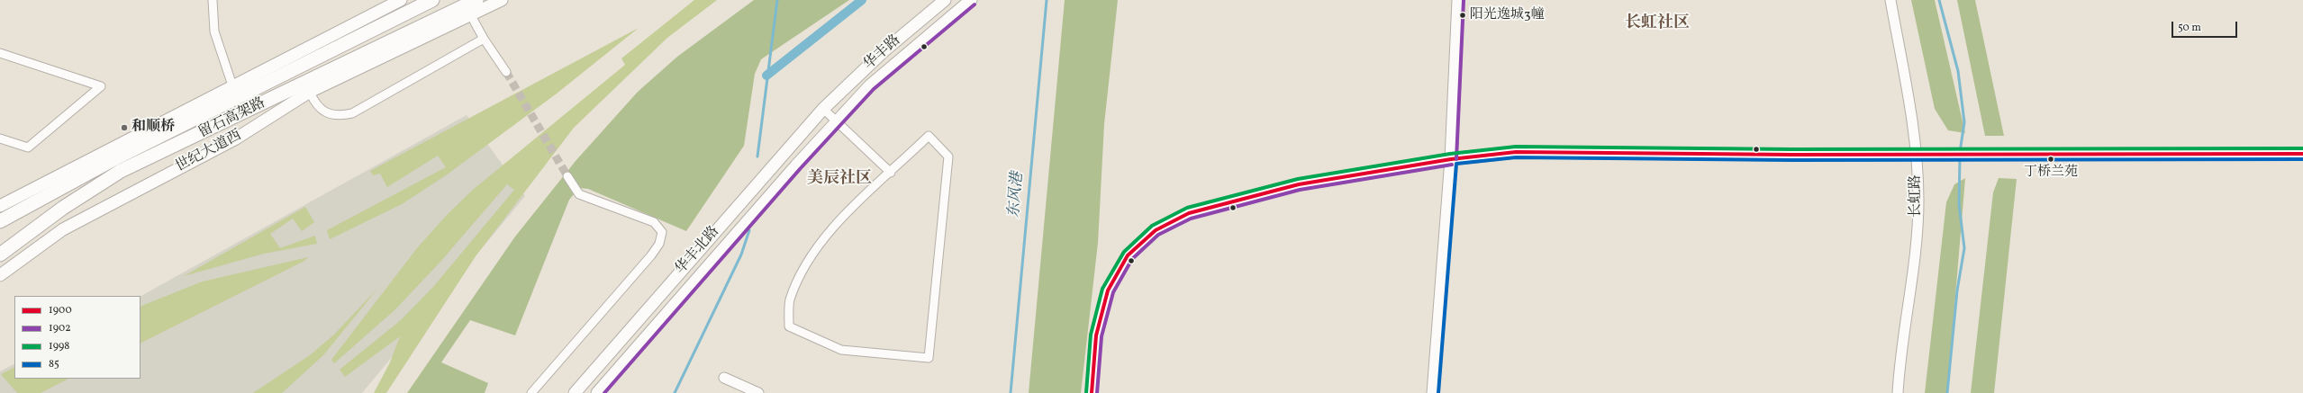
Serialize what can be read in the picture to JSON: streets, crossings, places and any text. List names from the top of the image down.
{
  "streets": {
    "highway": ["留石高架路"],
    "main road": ["华丰路", "世纪大道西", "华丰北路"],
    "street": ["长虹路"]
  },
  "crossings": [
    ["华丰路", "华丰北路"]
  ],
  "districts": ["长虹社区", "美辰社区"],
  "water": ["东风港"],
  "places": ["阳光逸城3幢", "和顺桥", "丁桥兰苑"],
  "lines": [
    "transit line 1902",
    "transit line 1998",
    "transit line 1900",
    "transit line 85"
  ],
  "legend": [
    "1900",
    "1902",
    "1998",
    "85"
  ],
  "scale_bar": "50 m"
}
